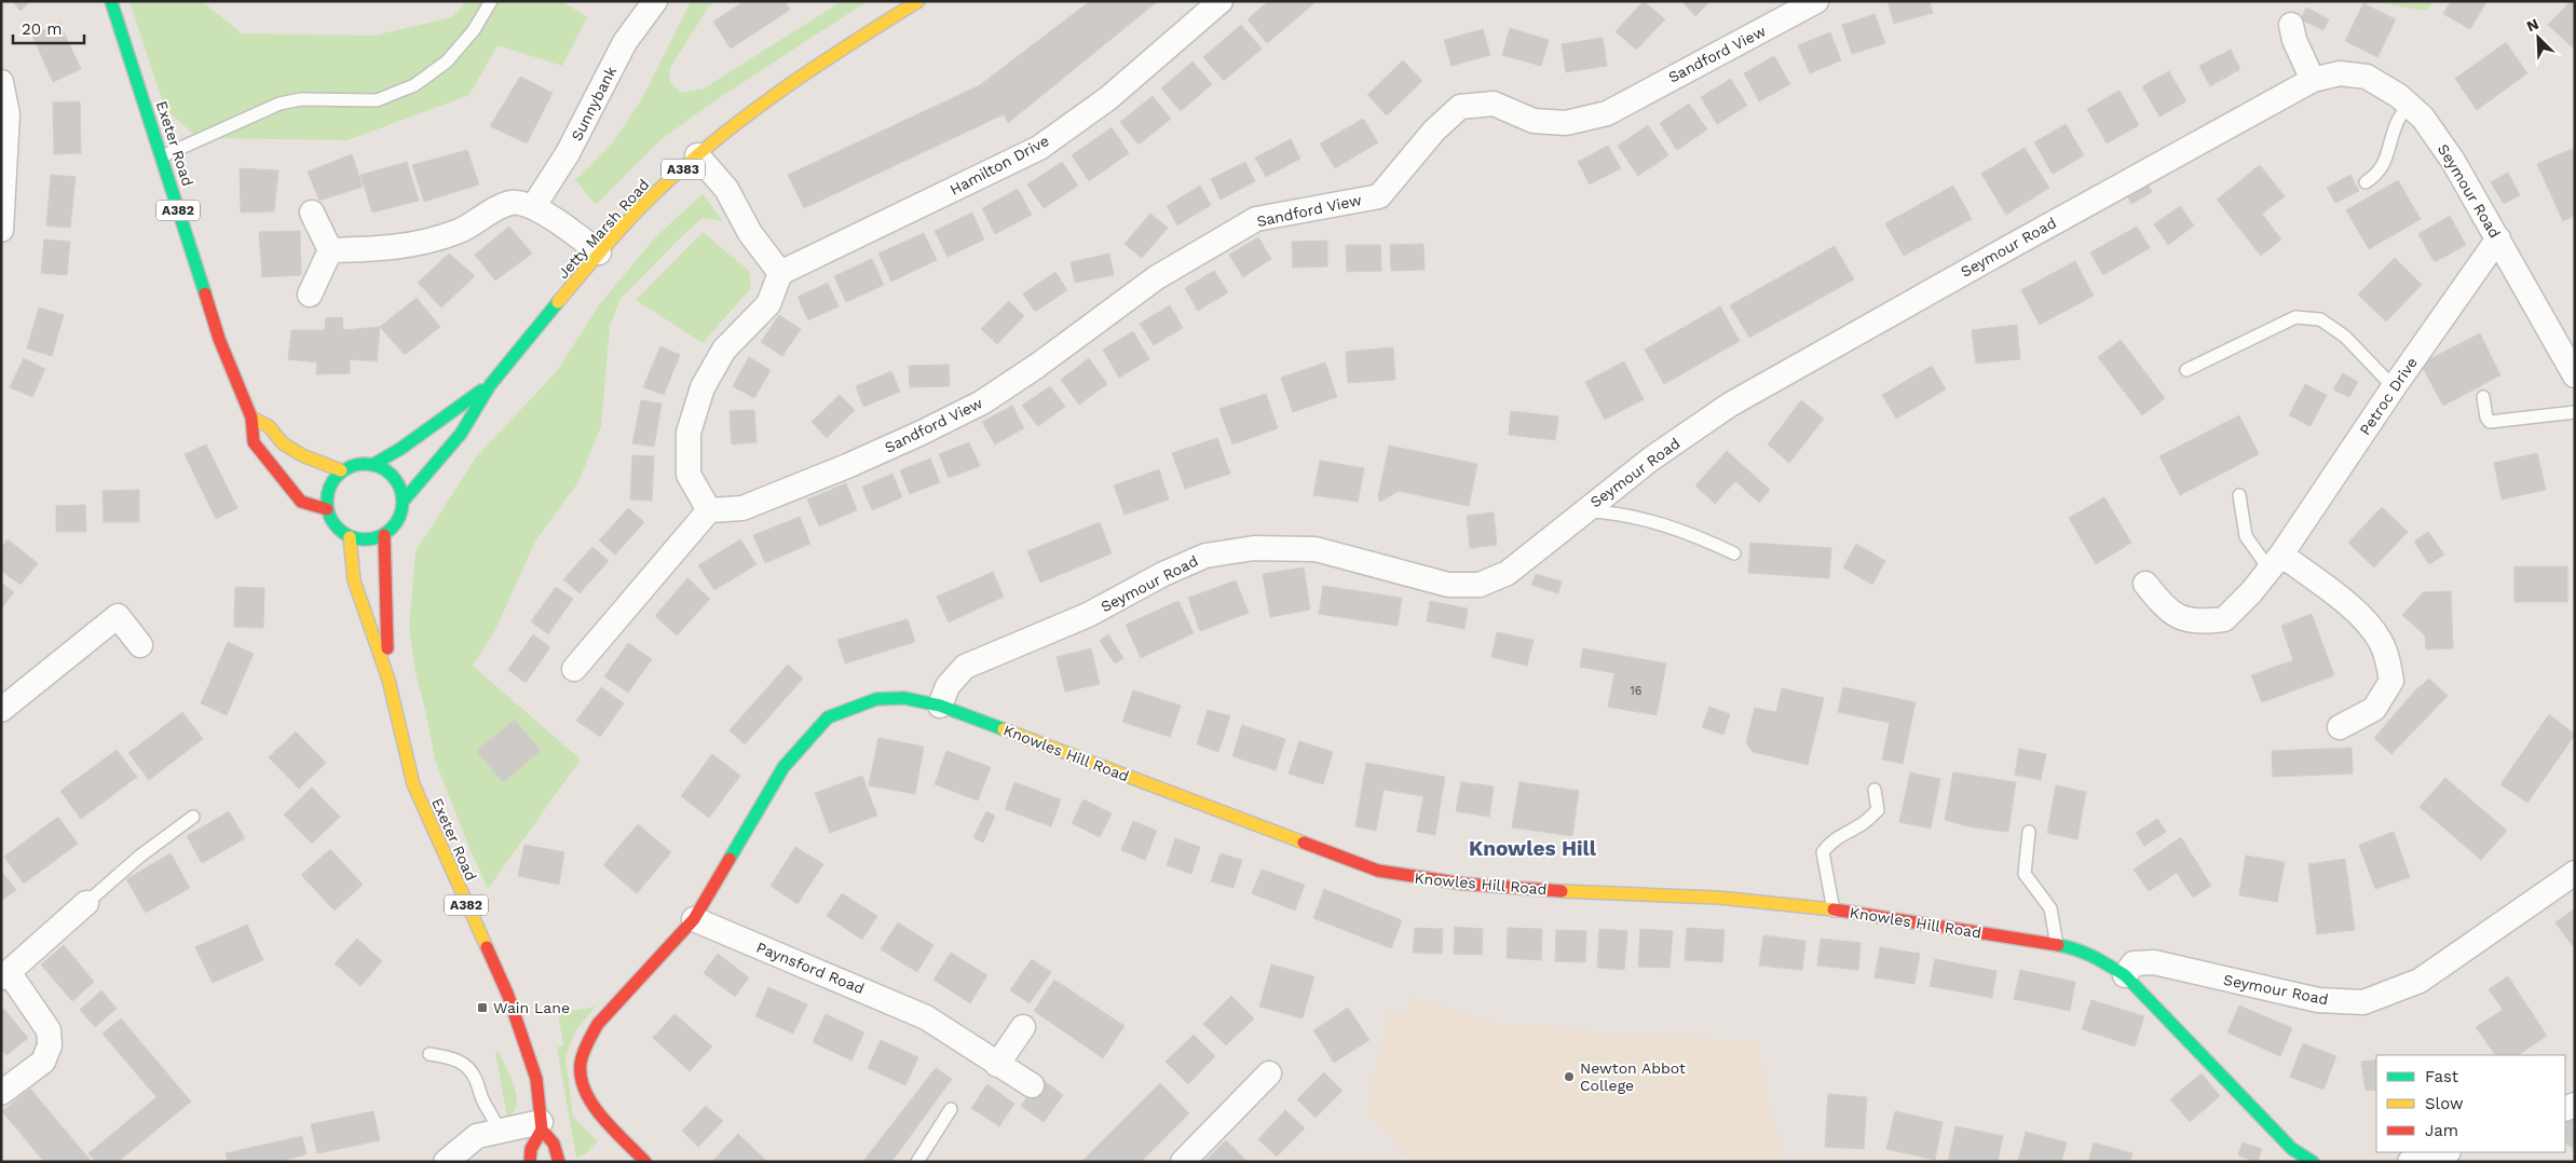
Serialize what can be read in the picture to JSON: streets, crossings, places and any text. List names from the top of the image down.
{
  "streets": {
    "main road": [
      "Exeter Road",
      "A383",
      "A382",
      "Jetty Marsh Road",
      "Knowles Hill Road"
    ],
    "street": [
      "Sandford View",
      "Sunnybank",
      "Hamilton Drive",
      "Seymour Road",
      "Petroc Drive",
      "Paynsford Road"
    ]
  },
  "crossings": [
    ["Exeter Road", "Jetty Marsh Road"],
    ["Seymour Road", "Petroc Drive"],
    ["Seymour Road", "Knowles Hill Road"],
    ["Knowles Hill Road", "Paynsford Road"]
  ],
  "districts": ["Knowles Hill"],
  "places": {
    "transit": ["Wain Lane"],
    "other": ["Newton Abbot College"]
  },
  "house_numbers": ["16"],
  "legend": ["Fast", "Slow", "Jam"],
  "scale_bar": "20 m",
  "north": "top left"
}
